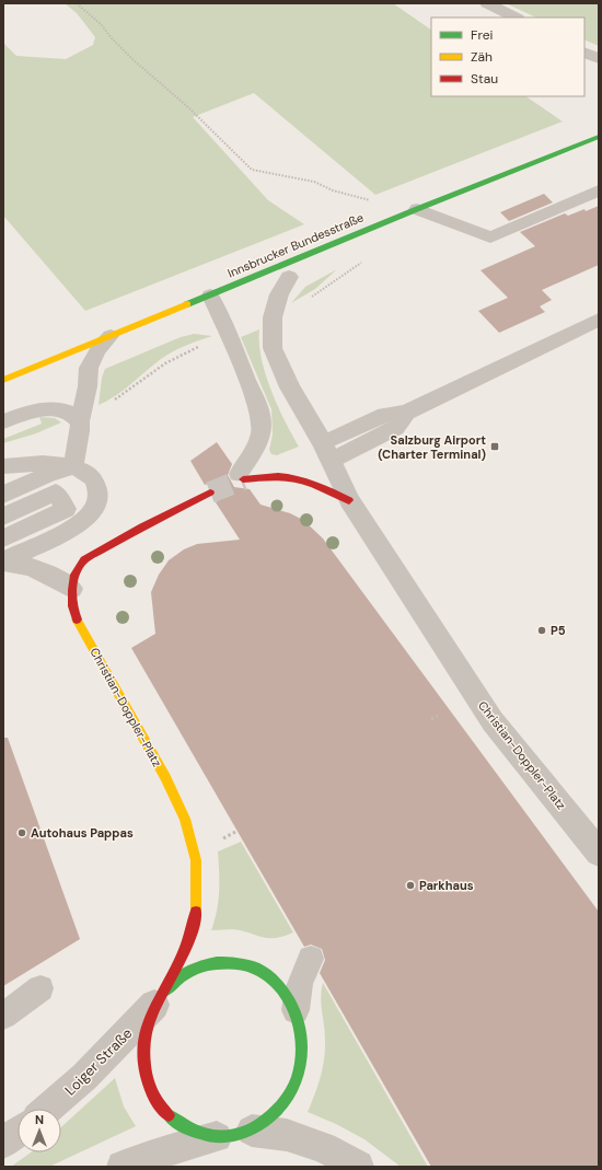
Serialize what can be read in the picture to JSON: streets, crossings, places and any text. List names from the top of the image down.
{
  "streets": {
    "street": ["Innsbrucker Bundesstraße", "Christian-Doppler-Platz", "Loiger Straße"]
  },
  "crossings": [
    ["Christian-Doppler-Platz", "Loiger Straße"]
  ],
  "places": {
    "transit": ["Salzburg Airport (Charter Terminal)"],
    "other": ["P5", "Autohaus Pappas", "Parkhaus"]
  },
  "legend": ["Frei", "Zäh", "Stau"],
  "north": "top"
}
